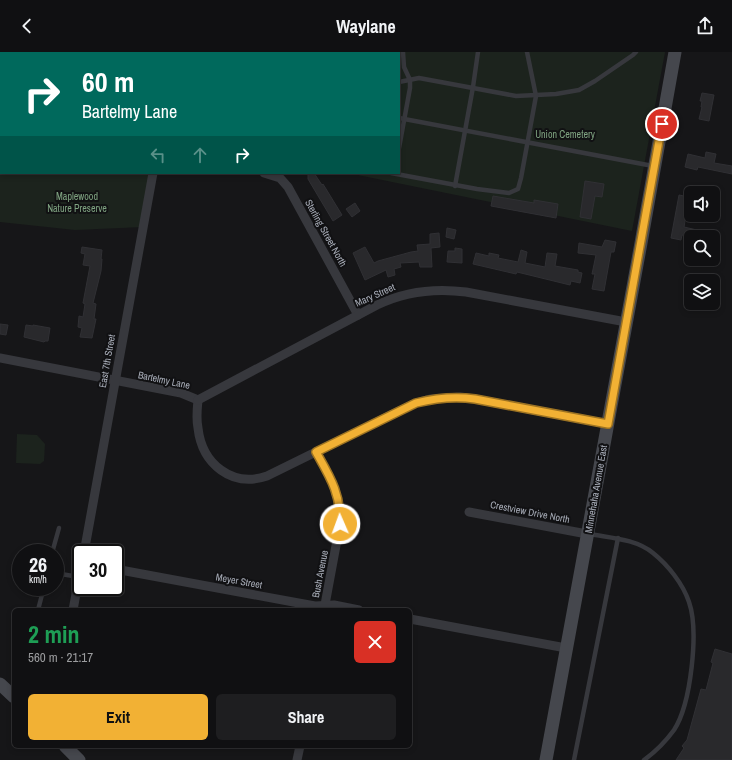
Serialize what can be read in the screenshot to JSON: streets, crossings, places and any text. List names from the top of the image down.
{
  "streets": {
    "main road": ["Minnehaha Avenue East"],
    "street": [
      "Sterling Street North",
      "Mary Street",
      "East 7th Street",
      "Bartelmy Lane",
      "Crestview Drive North",
      "Bush Avenue",
      "Meyer Street"
    ]
  },
  "crossings": [
    ["Sterling Street North", "Mary Street"],
    ["Mary Street", "Bartelmy Lane"],
    ["Mary Street", "Minnehaha Avenue East"],
    ["East 7th Street", "Bartelmy Lane"],
    ["Bartelmy Lane", "Minnehaha Avenue East"],
    ["Bartelmy Lane", "Bush Avenue"],
    ["Minnehaha Avenue East", "Crestview Drive North"],
    ["Bush Avenue", "Meyer Street"]
  ],
  "parks": ["Union Cemetery", "Maplewood Nature Preserve"],
  "page": {
    "header": "Waylane",
    "turn": ["60 m", "Bartelmy Lane"],
    "speed": "26 km/h",
    "limit": "30",
    "heading": ["2 min", "560 m · 21:17"],
    "buttons": ["Exit", "Share"]
  }
}
